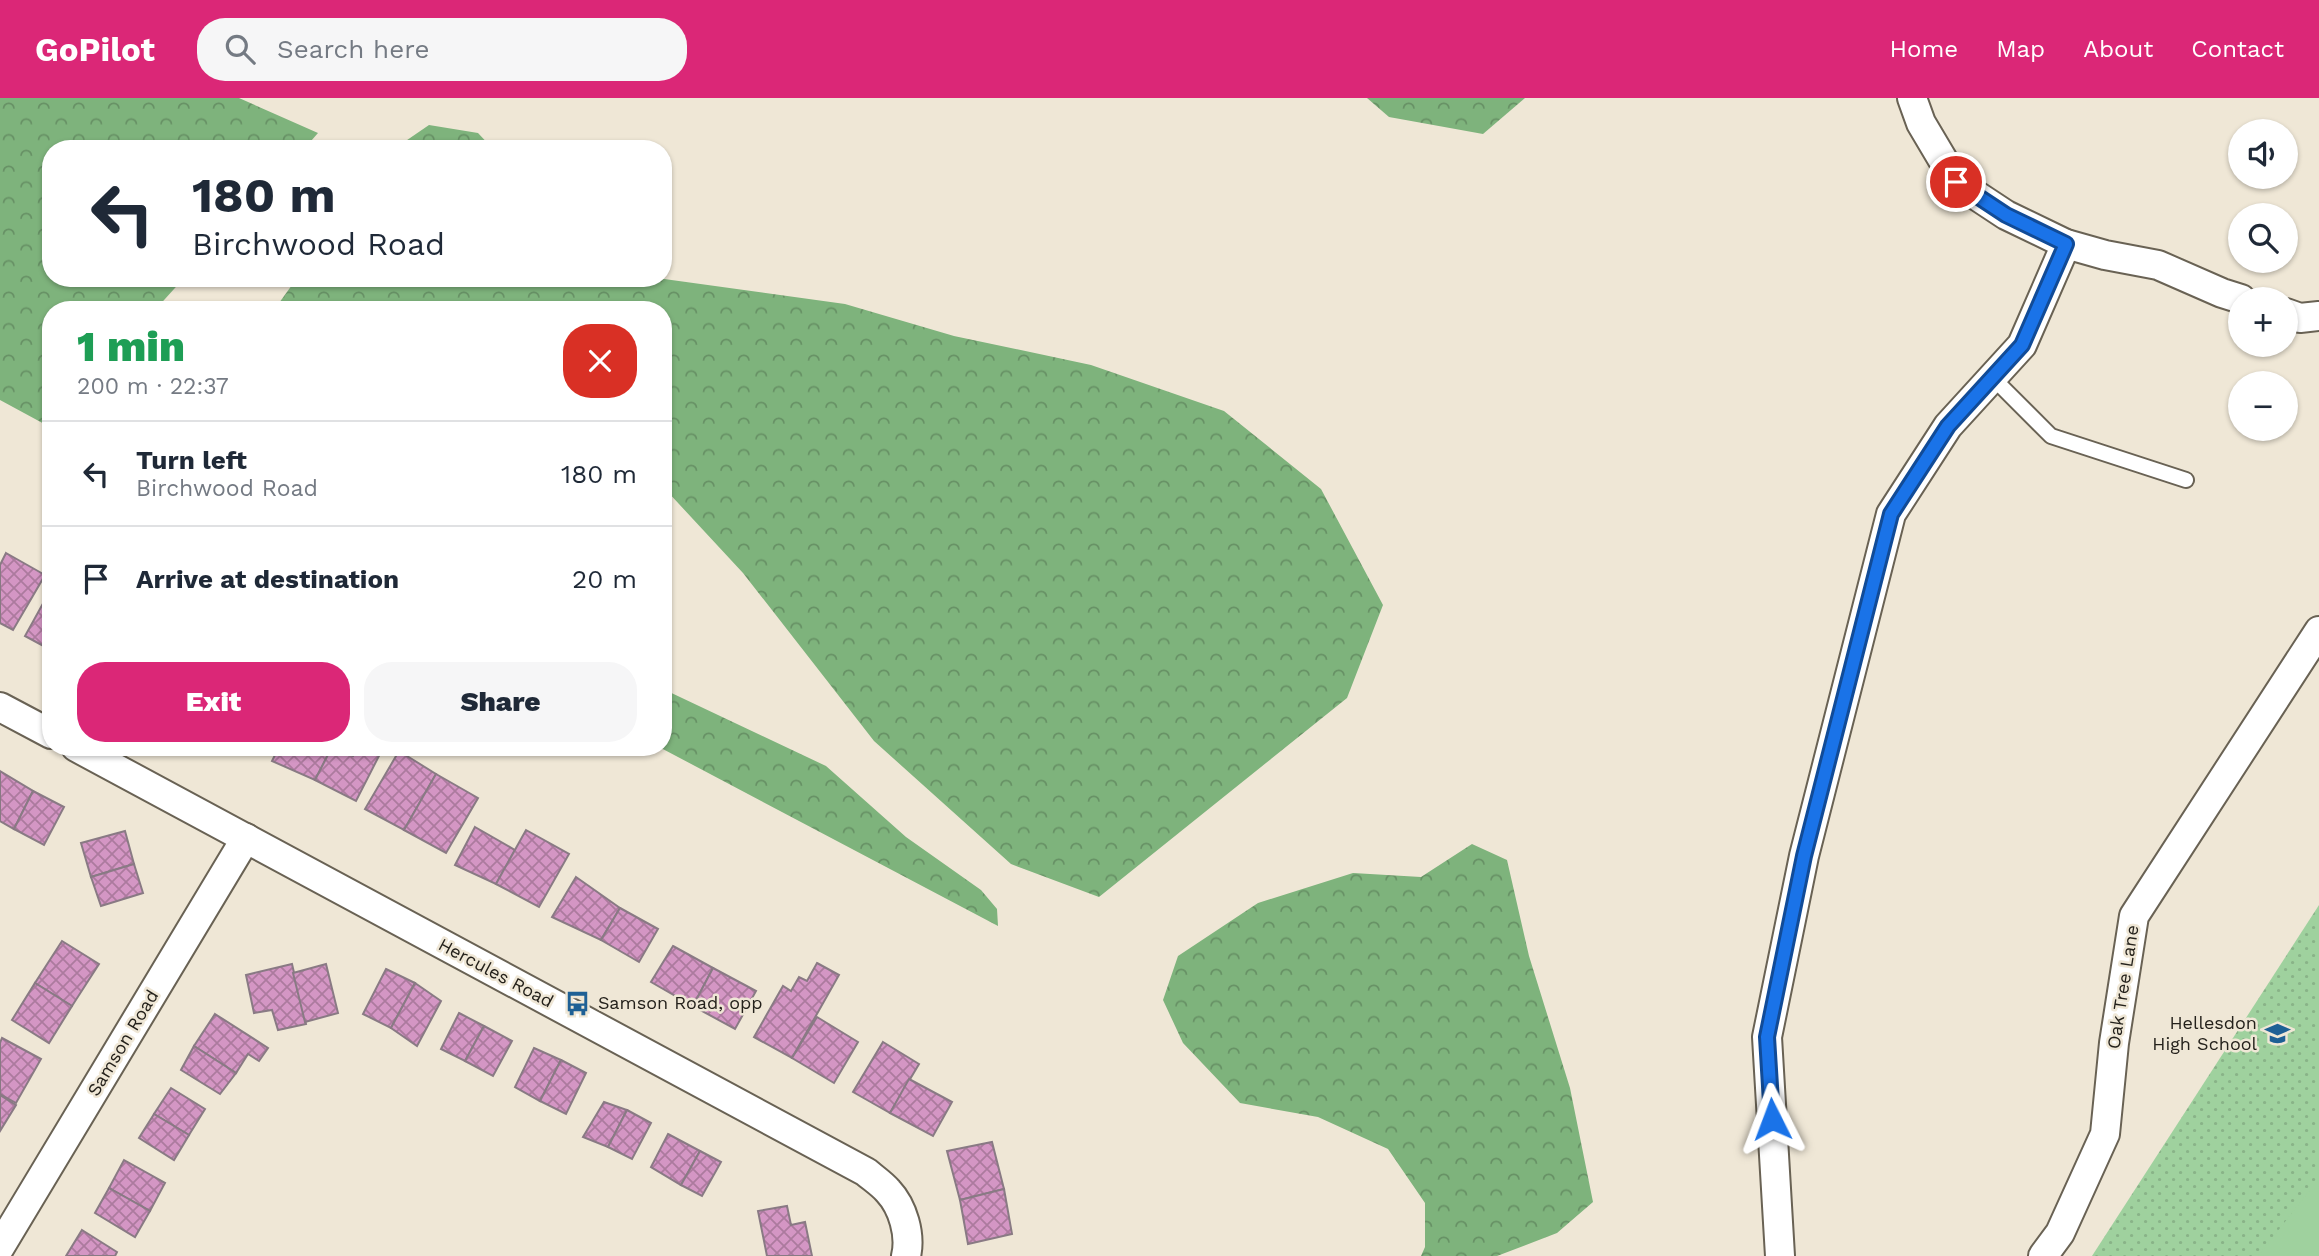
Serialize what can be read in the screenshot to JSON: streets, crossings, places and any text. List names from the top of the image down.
{
  "streets": {
    "street": ["Hercules Road", "Oak Tree Lane", "Samson Road"]
  },
  "crossings": [
    ["Hercules Road", "Samson Road"]
  ],
  "places": {
    "bus stop": ["Samson Road, opp"],
    "school or university": ["Hellesdon High School"]
  },
  "page": {
    "header": "GoPilot",
    "search": "Search here",
    "nav": [
      "Home",
      "Map",
      "About",
      "Contact"
    ],
    "map_buttons": ["+", "−"],
    "turn": ["180 m", "Birchwood Road"],
    "heading": ["1 min", "200 m · 22:37"],
    "list": [
      {
        "name": "Turn left",
        "note": "Birchwood Road",
        "value": "180 m"
      },
      {
        "name": "Arrive at destination",
        "value": "20 m"
      }
    ],
    "buttons": ["Exit", "Share"]
  }
}
